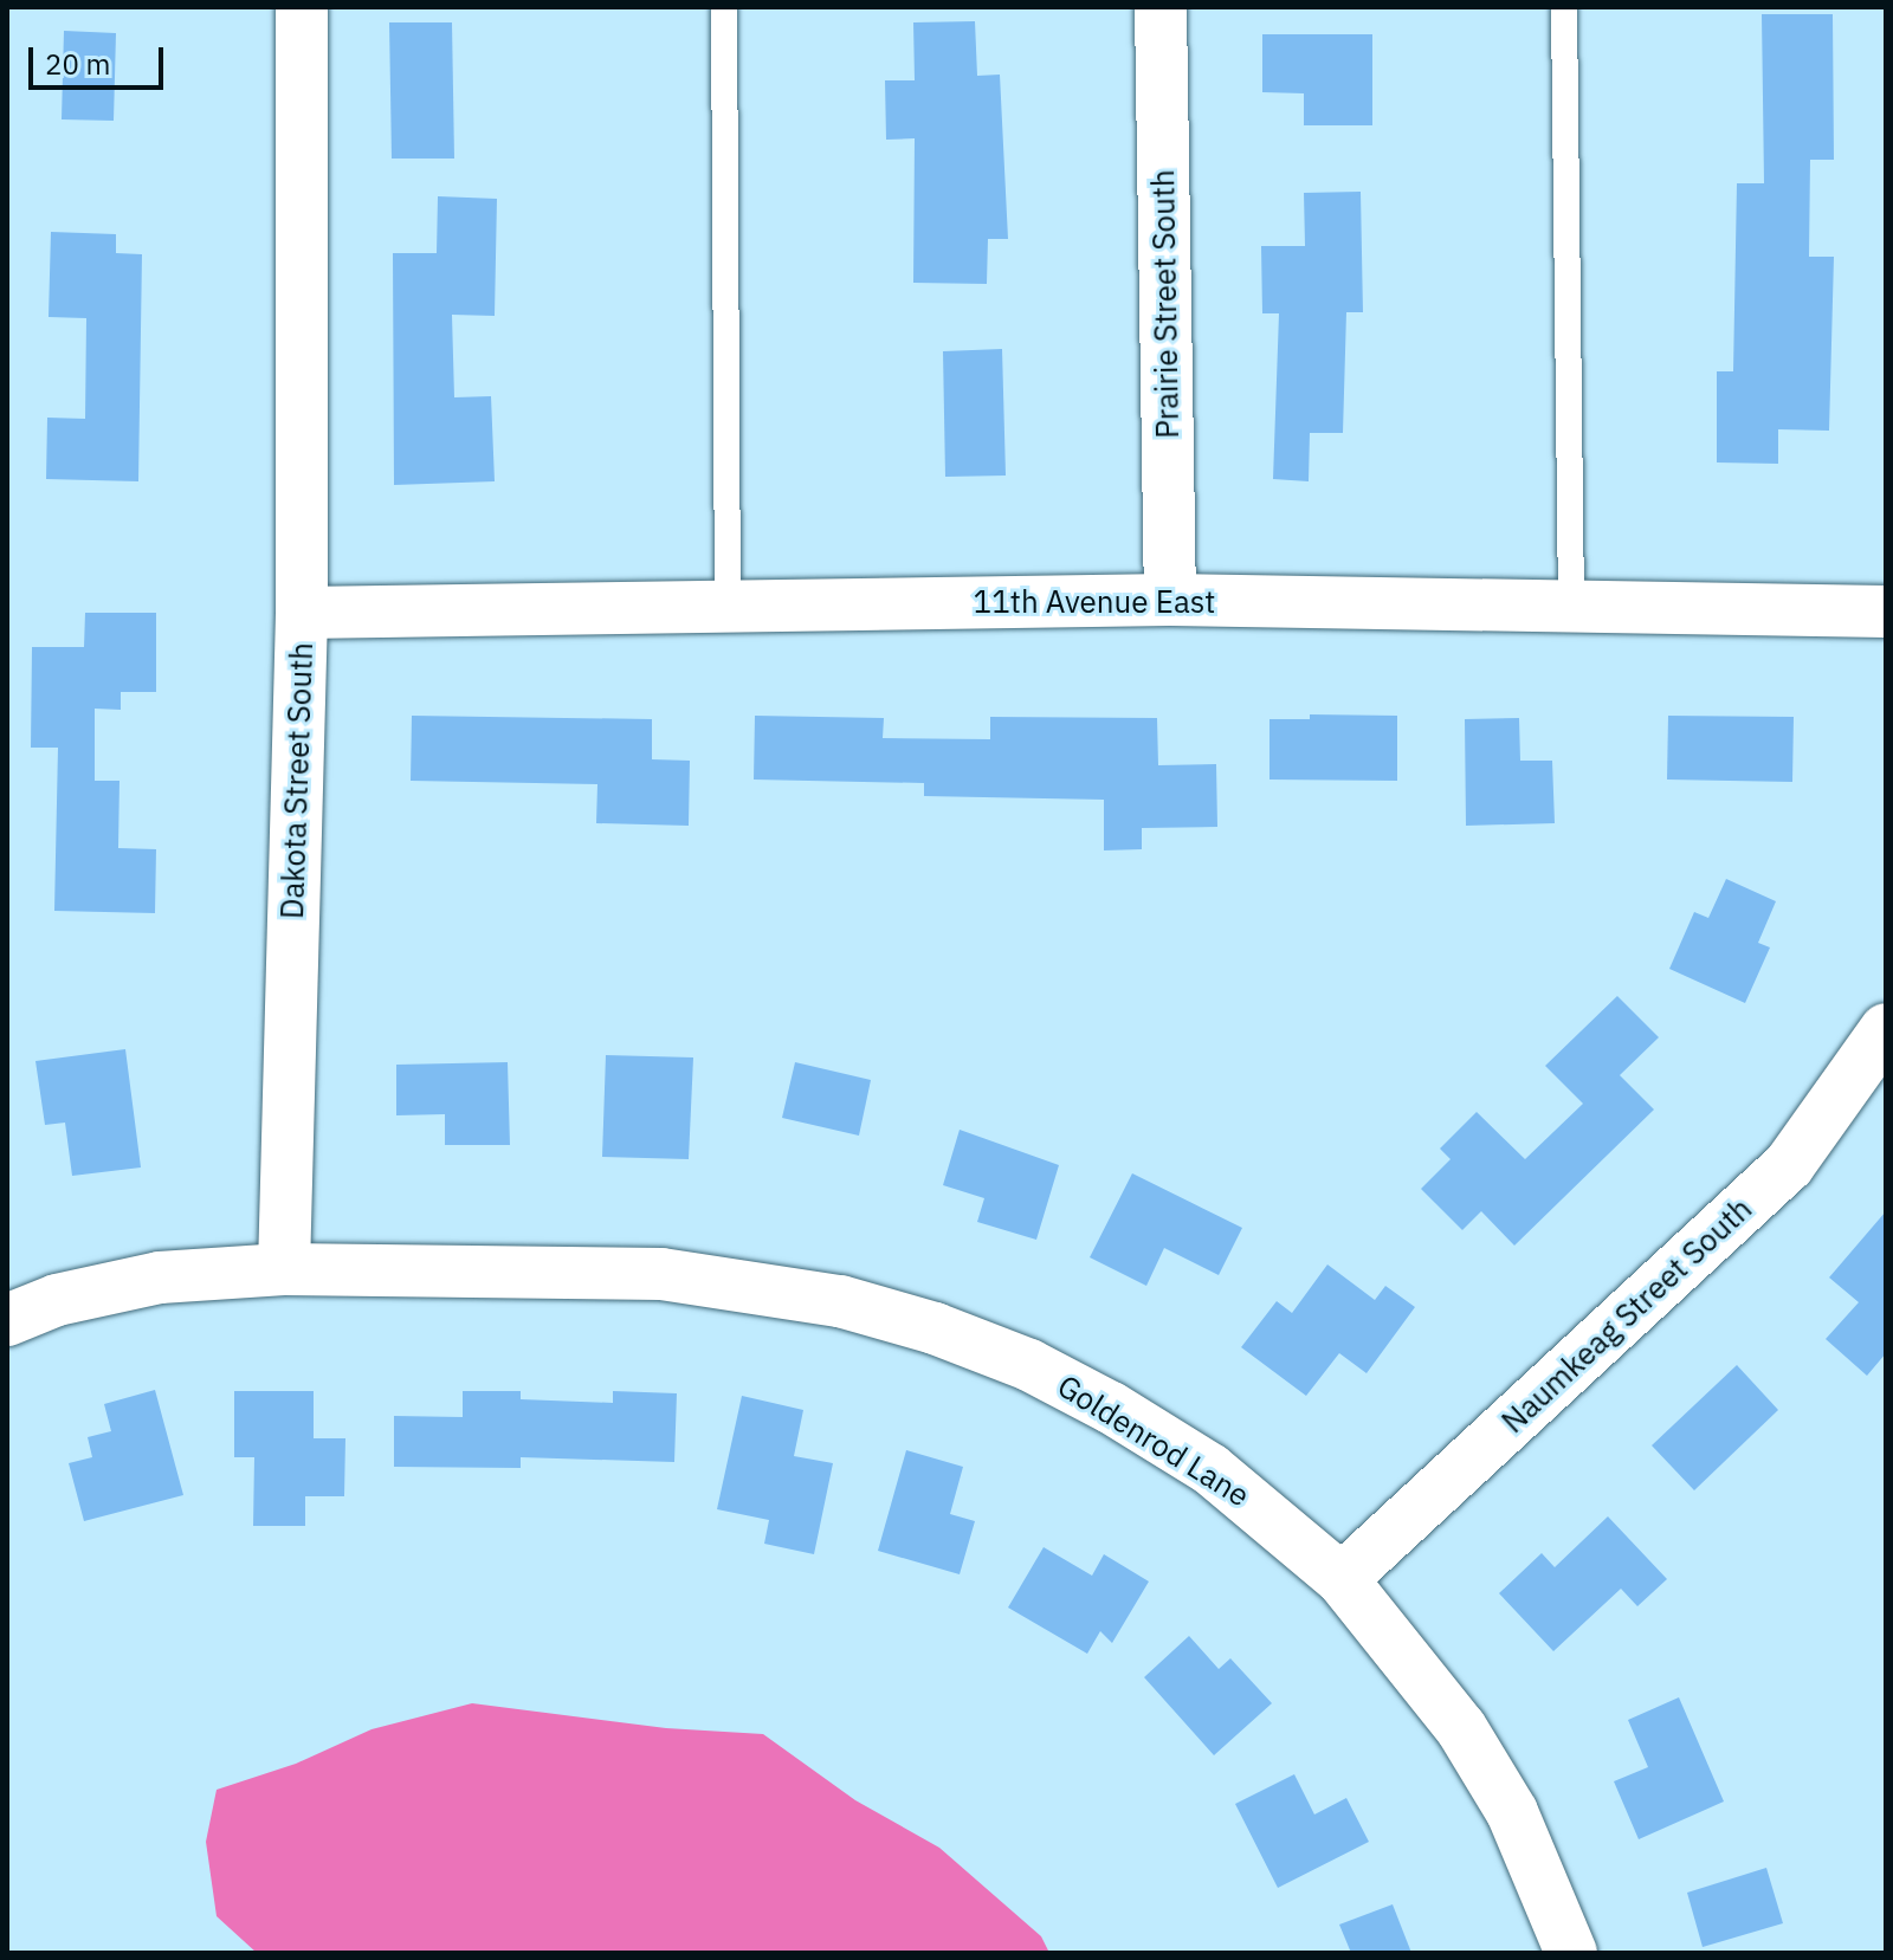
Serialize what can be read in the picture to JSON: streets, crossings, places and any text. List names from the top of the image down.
{
  "streets": {
    "street": [
      "Prairie Street South",
      "11th Avenue East",
      "Dakota Street South",
      "Naumkeag Street South",
      "Goldenrod Lane"
    ]
  },
  "crossings": [
    ["Prairie Street South", "11th Avenue East"],
    ["11th Avenue East", "Dakota Street South"],
    ["Dakota Street South", "Goldenrod Lane"],
    ["Naumkeag Street South", "Goldenrod Lane"]
  ],
  "scale_bar": "20 m"
}
